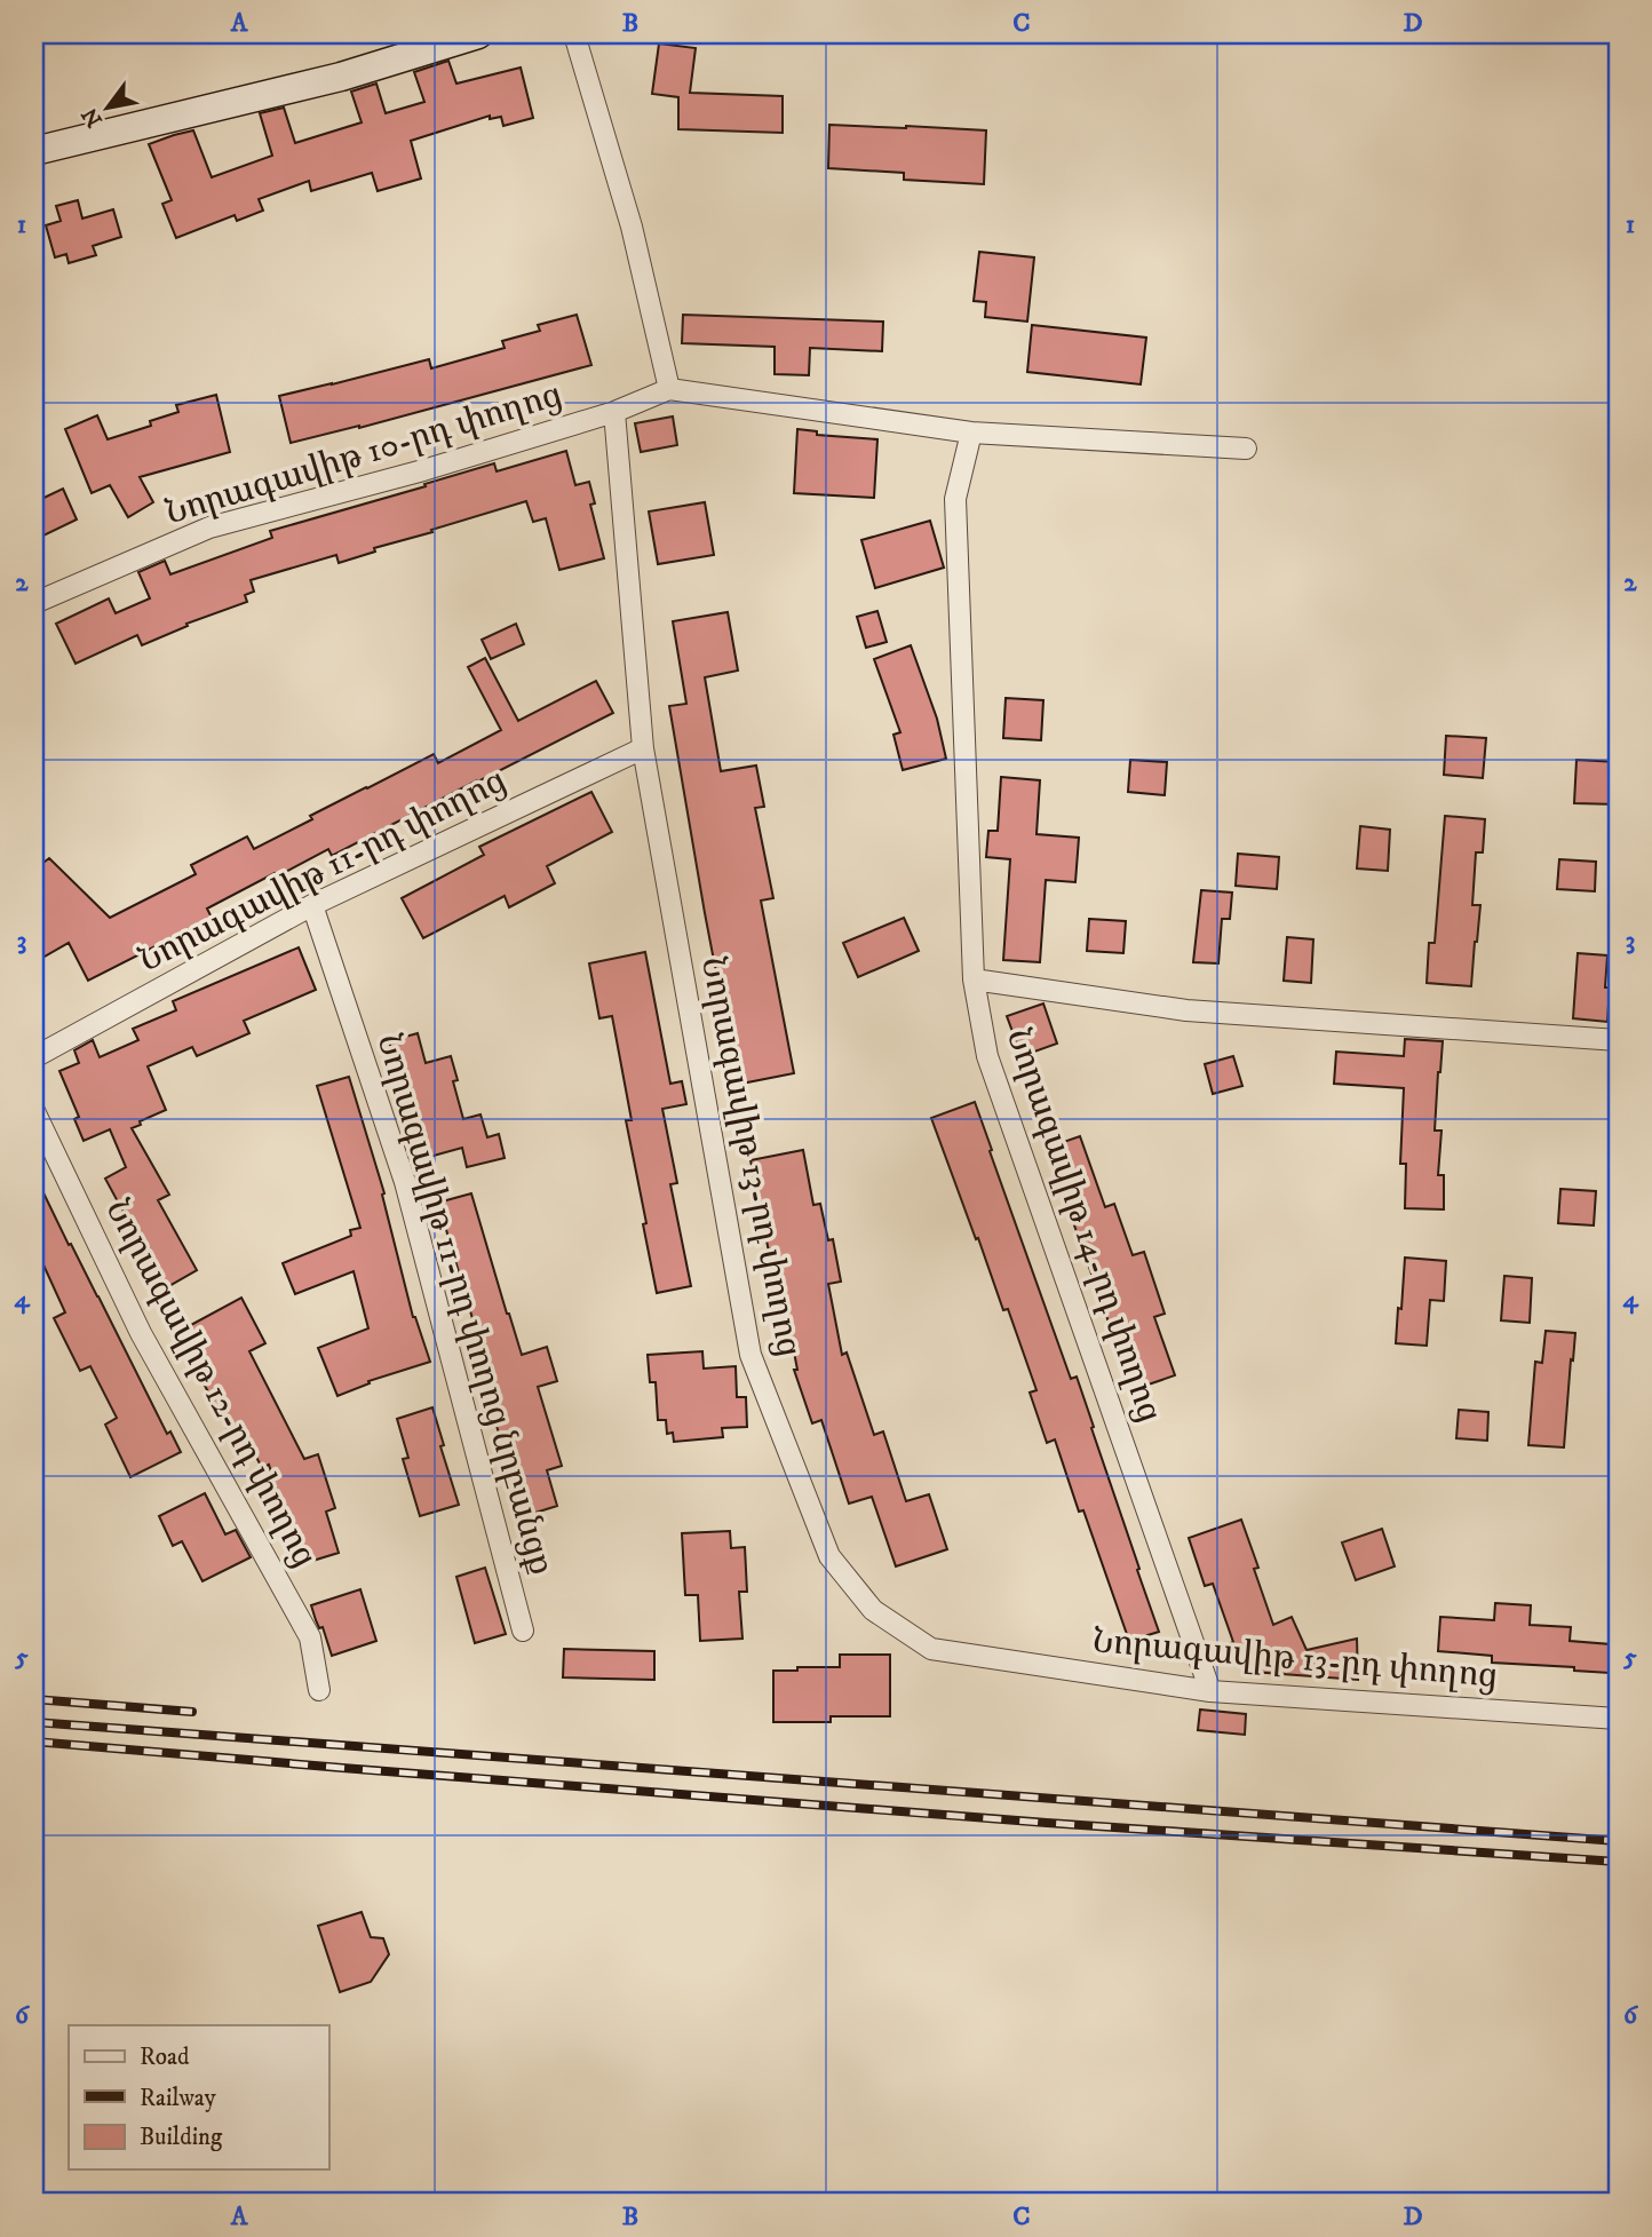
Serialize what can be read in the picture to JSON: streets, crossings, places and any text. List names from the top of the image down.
{
  "streets": {
    "street": [
      "Նորագավիթ 10-րդ փողոց",
      "Նորագավիթ 11-րդ փողոց",
      "Նորագավիթ 13-րդ փողոց",
      "Նորագավիթ 14-րդ փողոց",
      "Նորագավիթ 11-րդ փողոց նրբանցք",
      "Նորագավիթ 12-րդ փողոց"
    ]
  },
  "crossings": [
    ["Նորագավիթ 10-րդ փողոց", "Նորագավիթ 13-րդ փողոց"],
    ["Նորագավիթ 11-րդ փողոց", "Նորագավիթ 13-րդ փողոց"],
    ["Նորագավիթ 11-րդ փողոց", "Նորագավիթ 11-րդ փողոց նրբանցք"],
    ["Նորագավիթ 13-րդ փողոց", "Նորագավիթ 14-րդ փողոց"]
  ],
  "legend": ["Road", "Railway", "Building"],
  "north": "bottom left",
  "grid": {
    "columns": [
      "A",
      "B",
      "C",
      "D"
    ],
    "rows": [
      "1",
      "2",
      "3",
      "4",
      "5",
      "6"
    ]
  }
}
